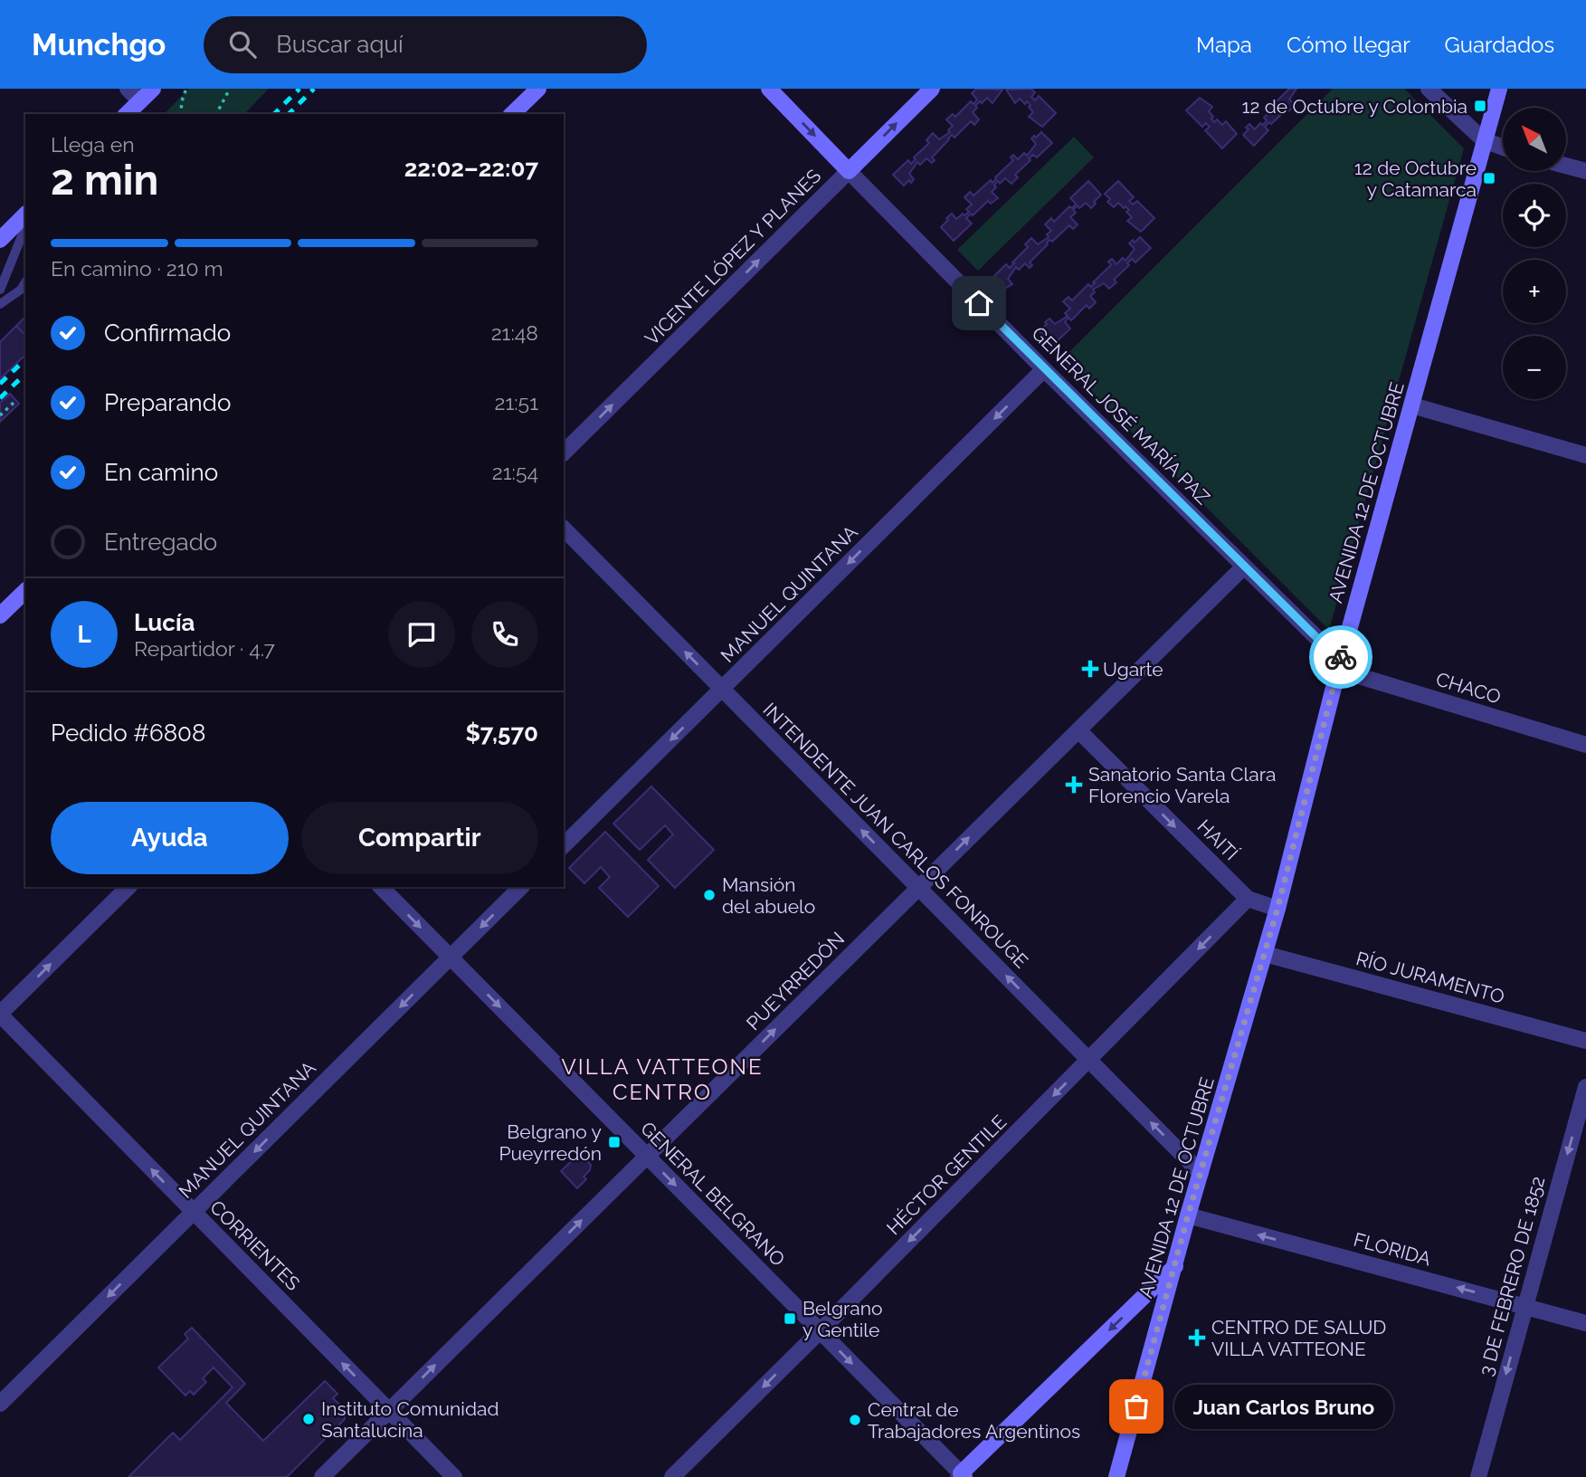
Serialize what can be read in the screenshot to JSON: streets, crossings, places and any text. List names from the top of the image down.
{
  "streets": {
    "street": [
      "VICENTE LÓPEZ Y PLANES",
      "GENERAL JOSÉ MARÍA PAZ",
      "AVENIDA 12 DE OCTUBRE",
      "MANUEL QUINTANA",
      "CHACO",
      "INTENDENTE JUAN CARLOS FONROUGE",
      "HAITÍ",
      "RÍO JURAMENTO",
      "PUEYRREDÓN",
      "HÉCTOR GENTILE",
      "GENERAL BELGRANO",
      "CORRIENTES",
      "FLORIDA",
      "3 DE FEBRERO DE 1852"
    ]
  },
  "crossings": [
    ["VICENTE LÓPEZ Y PLANES", "GENERAL JOSÉ MARÍA PAZ"],
    ["GENERAL JOSÉ MARÍA PAZ", "AVENIDA 12 DE OCTUBRE"],
    ["GENERAL JOSÉ MARÍA PAZ", "MANUEL QUINTANA"],
    ["GENERAL JOSÉ MARÍA PAZ", "CHACO"],
    ["GENERAL JOSÉ MARÍA PAZ", "PUEYRREDÓN"],
    ["AVENIDA 12 DE OCTUBRE", "CHACO"],
    ["AVENIDA 12 DE OCTUBRE", "INTENDENTE JUAN CARLOS FONROUGE"],
    ["AVENIDA 12 DE OCTUBRE", "RÍO JURAMENTO"],
    ["AVENIDA 12 DE OCTUBRE", "FLORIDA"],
    ["MANUEL QUINTANA", "INTENDENTE JUAN CARLOS FONROUGE"],
    ["MANUEL QUINTANA", "GENERAL BELGRANO"],
    ["MANUEL QUINTANA", "CORRIENTES"],
    ["INTENDENTE JUAN CARLOS FONROUGE", "PUEYRREDÓN"],
    ["INTENDENTE JUAN CARLOS FONROUGE", "HÉCTOR GENTILE"],
    ["HAITÍ", "PUEYRREDÓN"],
    ["HAITÍ", "HÉCTOR GENTILE"],
    ["PUEYRREDÓN", "GENERAL BELGRANO"],
    ["PUEYRREDÓN", "CORRIENTES"],
    ["HÉCTOR GENTILE", "GENERAL BELGRANO"],
    ["FLORIDA", "3 DE FEBRERO DE 1852"]
  ],
  "one_way": [
    "VICENTE LÓPEZ Y PLANES",
    "MANUEL QUINTANA",
    "INTENDENTE JUAN CARLOS FONROUGE",
    "HAITÍ",
    "PUEYRREDÓN",
    "HÉCTOR GENTILE",
    "GENERAL BELGRANO",
    "CORRIENTES",
    "FLORIDA",
    "3 DE FEBRERO DE 1852"
  ],
  "districts": ["VILLA VATTEONE CENTRO"],
  "places": {
    "transit": [
      "12 de Octubre y Colombia",
      "12 de Octubre y Catamarca",
      "Belgrano y Pueyrredón",
      "Belgrano y Gentile"
    ],
    "health": ["Ugarte", "Sanatorio Santa Clara Florencio Varela", "CENTRO DE SALUD VILLA VATTEONE"],
    "other": [
      "Mansión del abuelo",
      "Juan Carlos Bruno",
      "Instituto Comunidad Santalucina",
      "Central de Trabajadores Argentinos"
    ]
  },
  "north": "top left",
  "page": {
    "header": "Munchgo",
    "search": "Buscar aquí",
    "nav": ["Mapa", "Cómo llegar", "Guardados"],
    "map_buttons": ["+", "−"],
    "heading": ["2 min", "Llega en", "22:02–22:07"],
    "panel": [
      "Lucía",
      "Repartidor · 4.7",
      "Pedido #6808",
      "$7,570"
    ],
    "bar": "En camino · 210 m",
    "list": [
      ["Confirmado", "21:48"],
      ["Preparando", "21:51"],
      ["En camino", "21:54"],
      "Entregado"
    ],
    "round": "L",
    "buttons": ["Ayuda", "Compartir"],
    "bubble": "Juan Carlos Bruno"
  }
}
